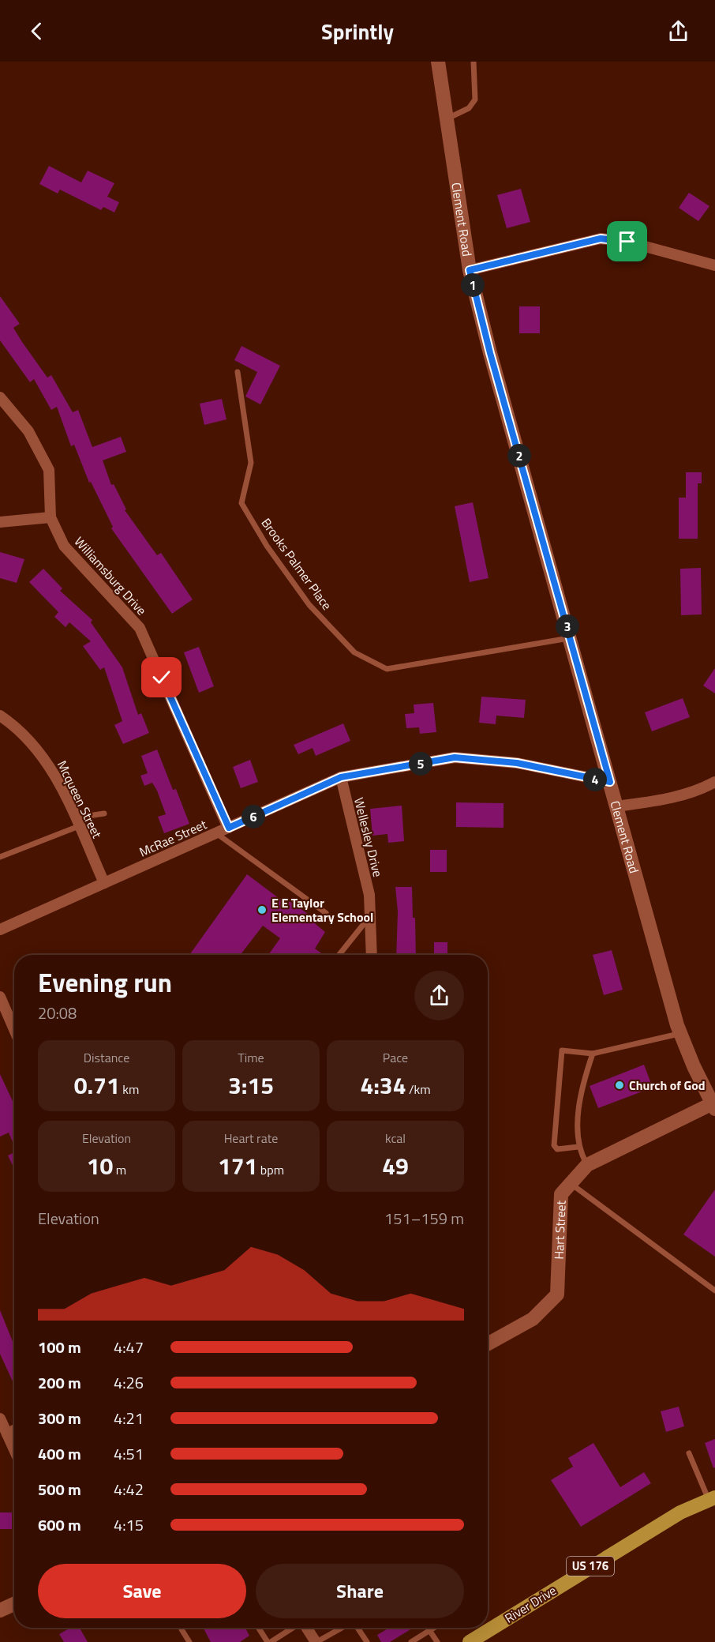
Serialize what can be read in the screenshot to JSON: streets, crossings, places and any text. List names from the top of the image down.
{
  "streets": {
    "main road": ["US 176", "River Drive"],
    "street": [
      "Clement Road",
      "Williamsburg Drive",
      "Mcqueen Street",
      "Wellesley Drive",
      "McRae Street",
      "Hart Street"
    ],
    "lane": ["Brooks Palmer Place"]
  },
  "crossings": [
    ["Clement Road", "Brooks Palmer Place"],
    ["Clement Road", "McRae Street"],
    ["Clement Road", "Hart Street"],
    ["Williamsburg Drive", "McRae Street"],
    ["Mcqueen Street", "McRae Street"],
    ["Wellesley Drive", "McRae Street"]
  ],
  "places": ["E E Taylor Elementary School", "Church of God"],
  "page": {
    "header": "Sprintly",
    "pins": [
      "1",
      "2",
      "3",
      "5",
      "4",
      "6"
    ],
    "heading": ["Evening run", "20:08"],
    "stats": [
      ["Distance", "0.71 km"],
      ["Time", "3:15"],
      ["Pace", "4:34 /km"],
      ["Elevation", "10 m"],
      ["Heart rate", "171 bpm"],
      ["kcal", "49"]
    ],
    "chart": ["Elevation", "151–159 m"],
    "list": [
      {
        "name": "100 m",
        "note": "4:47"
      },
      {
        "name": "200 m",
        "note": "4:26"
      },
      {
        "name": "300 m",
        "note": "4:21"
      },
      {
        "name": "400 m",
        "note": "4:51"
      },
      {
        "name": "500 m",
        "note": "4:42"
      },
      {
        "name": "600 m",
        "note": "4:15"
      }
    ],
    "buttons": ["Save", "Share"]
  }
}
